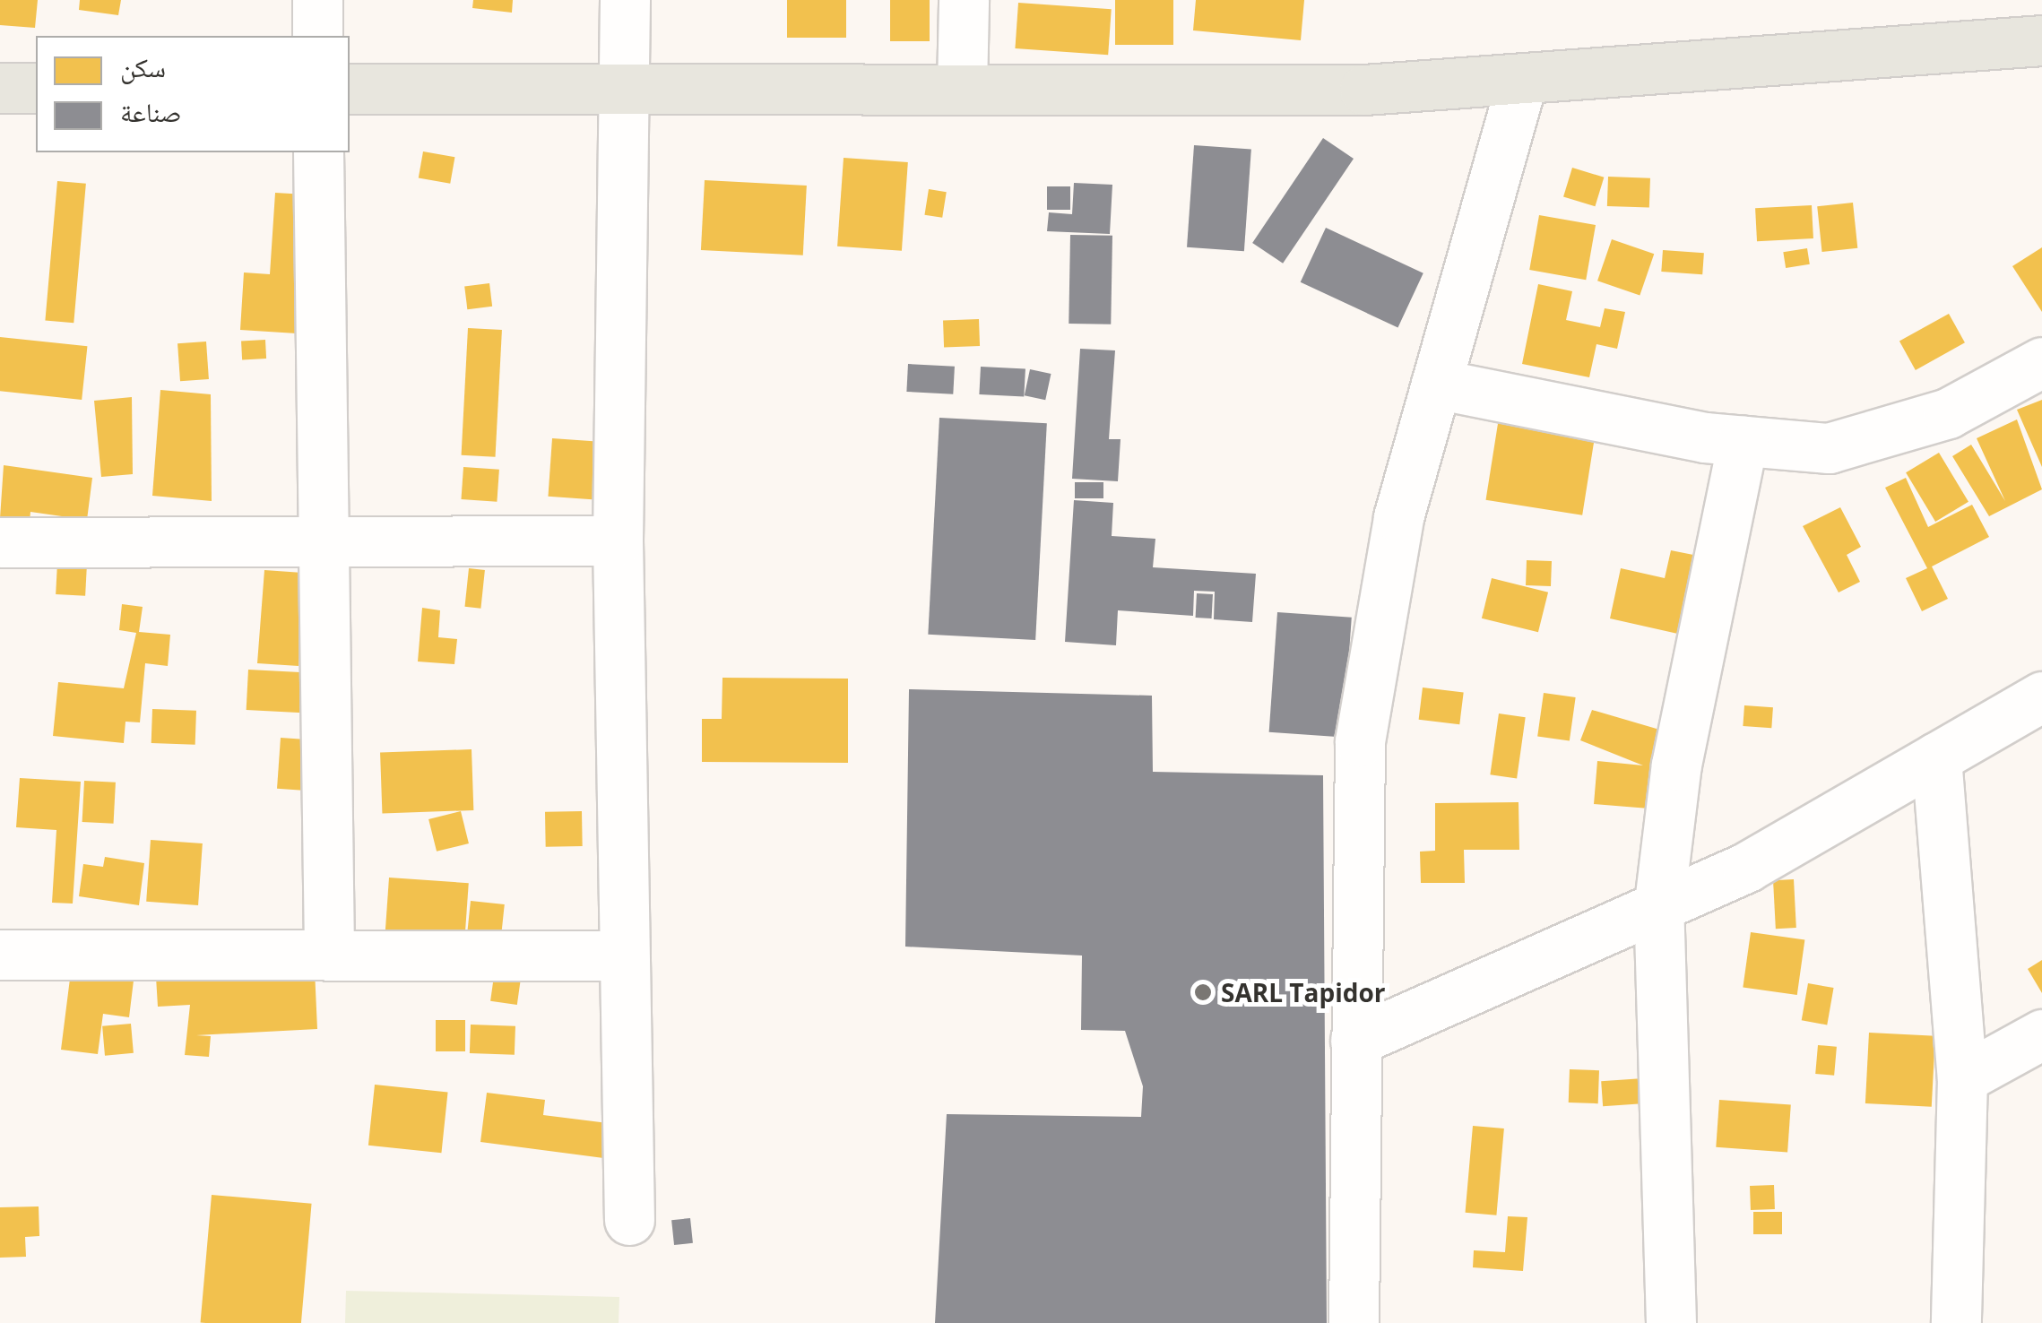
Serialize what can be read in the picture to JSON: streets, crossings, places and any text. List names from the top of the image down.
{
  "places": ["SARL Tapidor"],
  "legend": ["سكن", "صناعة"]
}
